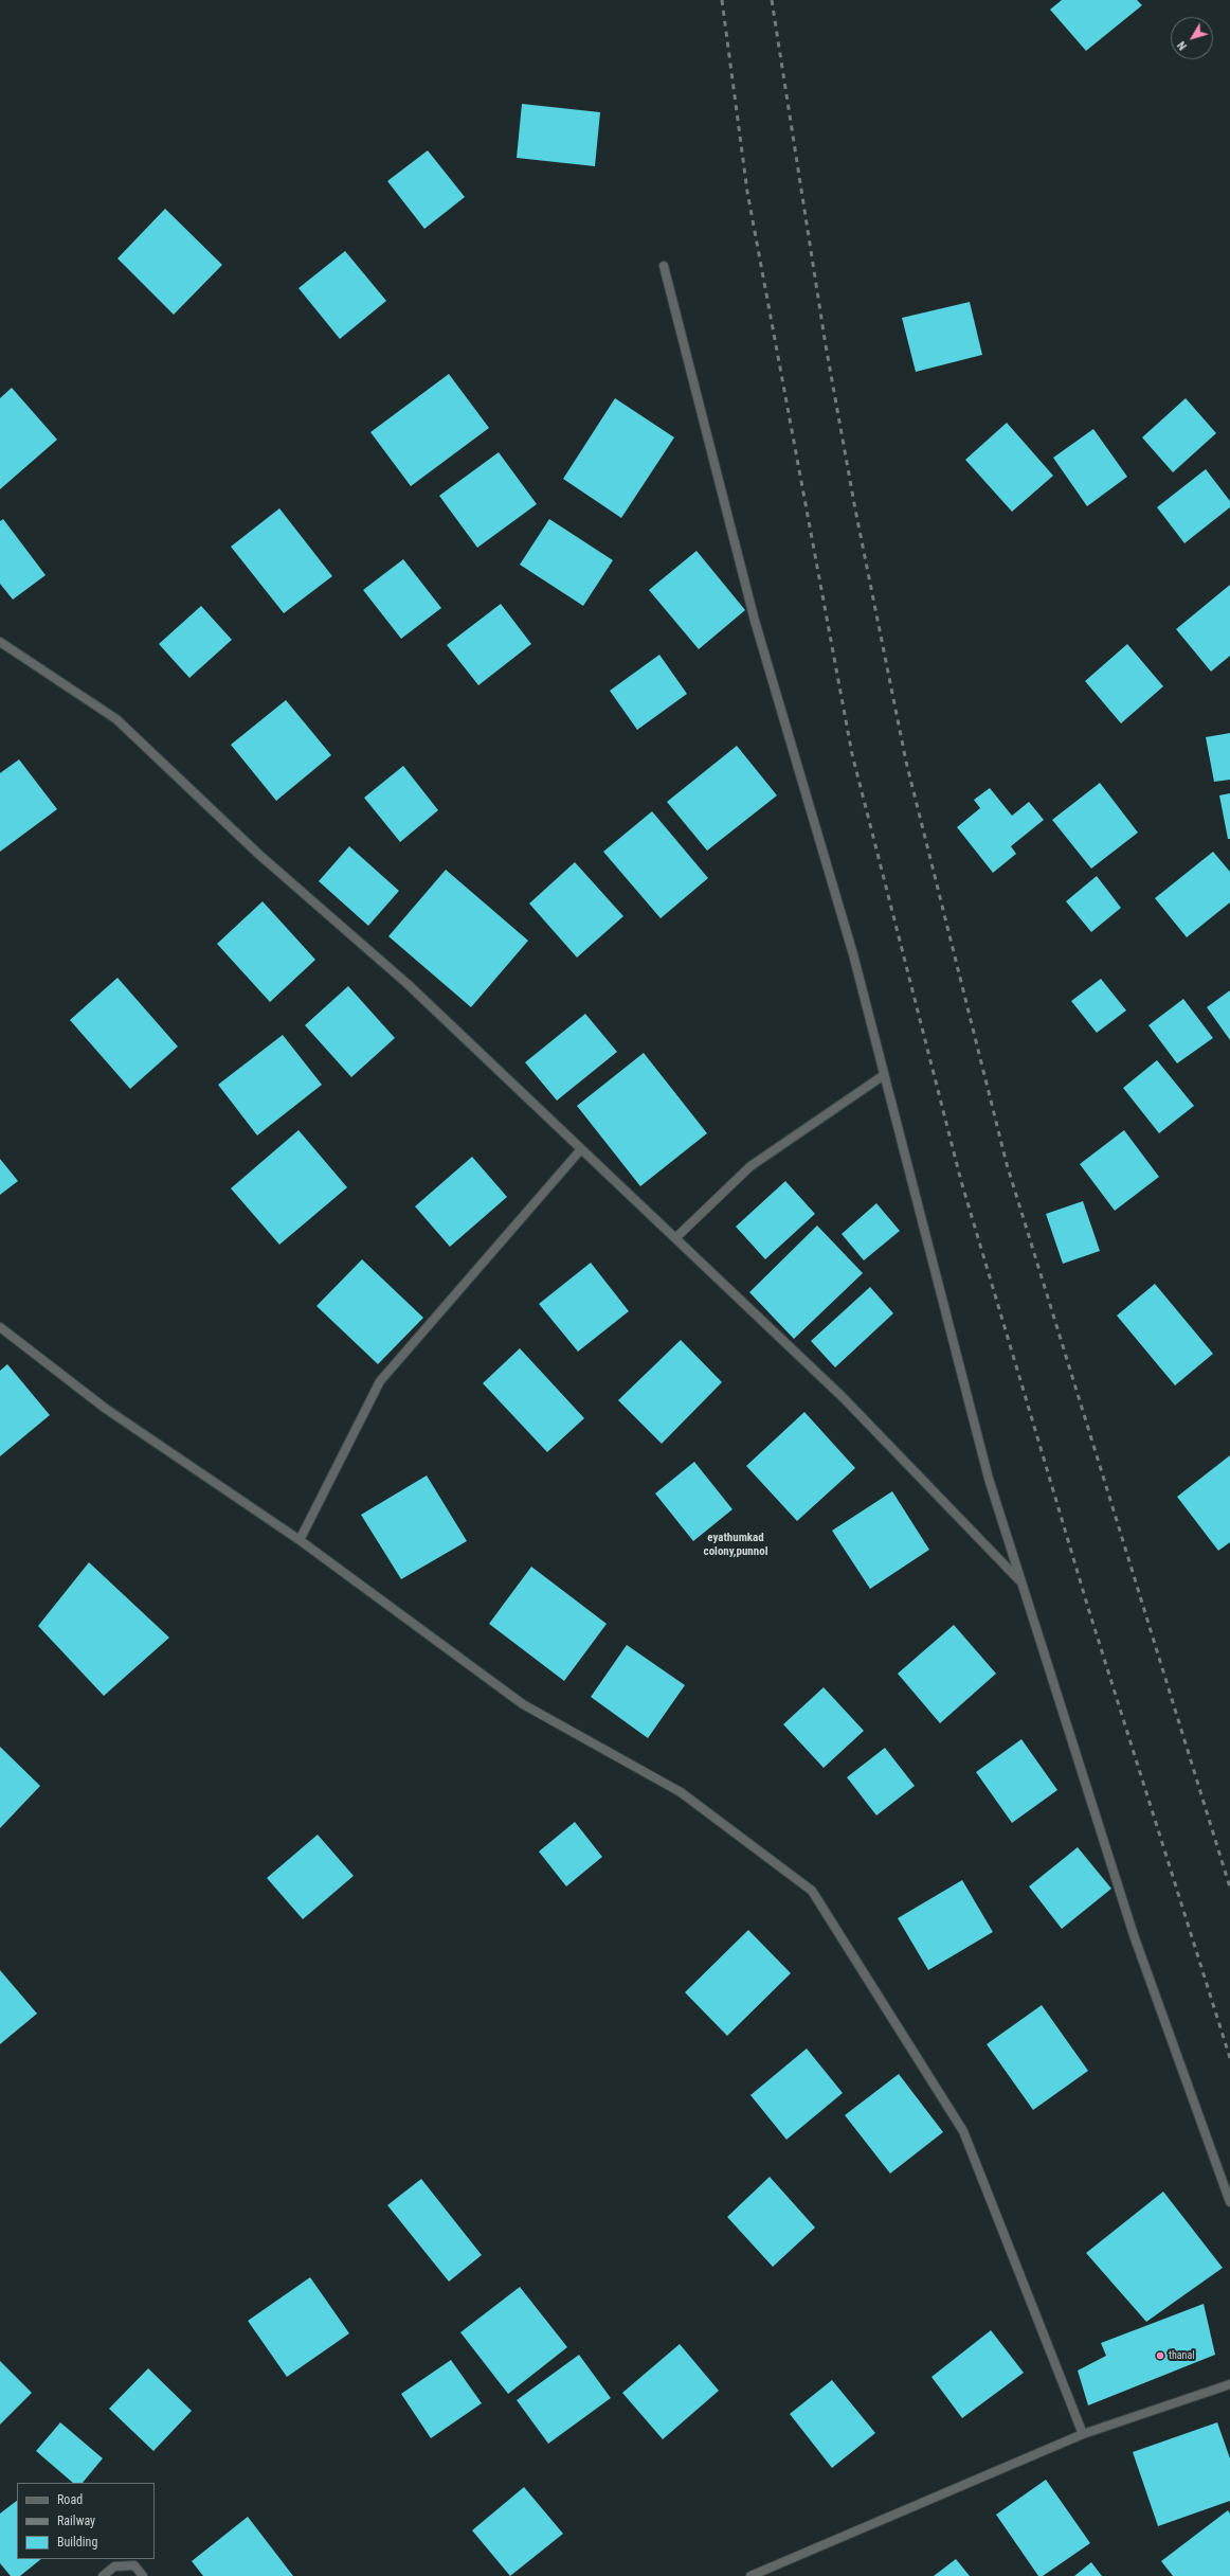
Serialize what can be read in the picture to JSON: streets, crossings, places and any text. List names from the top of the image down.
{
  "districts": ["eyathumkad colony,punnol"],
  "places": ["thanal"],
  "legend": ["Road", "Railway", "Building"],
  "north": "bottom left"
}
